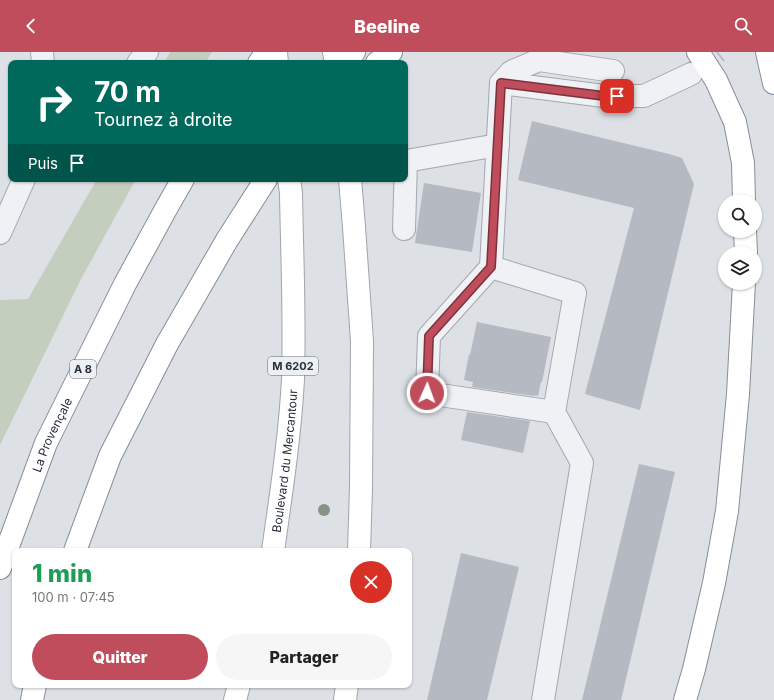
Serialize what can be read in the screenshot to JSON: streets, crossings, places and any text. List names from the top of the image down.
{
  "streets": {
    "main road": [
      "M 6202",
      "A 8",
      "La Provençale",
      "Boulevard du Mercantour"
    ]
  },
  "page": {
    "header": "Beeline",
    "turn": ["70 m", "Tournez à droite"],
    "then": "Puis",
    "heading": ["1 min", "100 m · 07:45"],
    "buttons": ["Quitter", "Partager"]
  }
}
